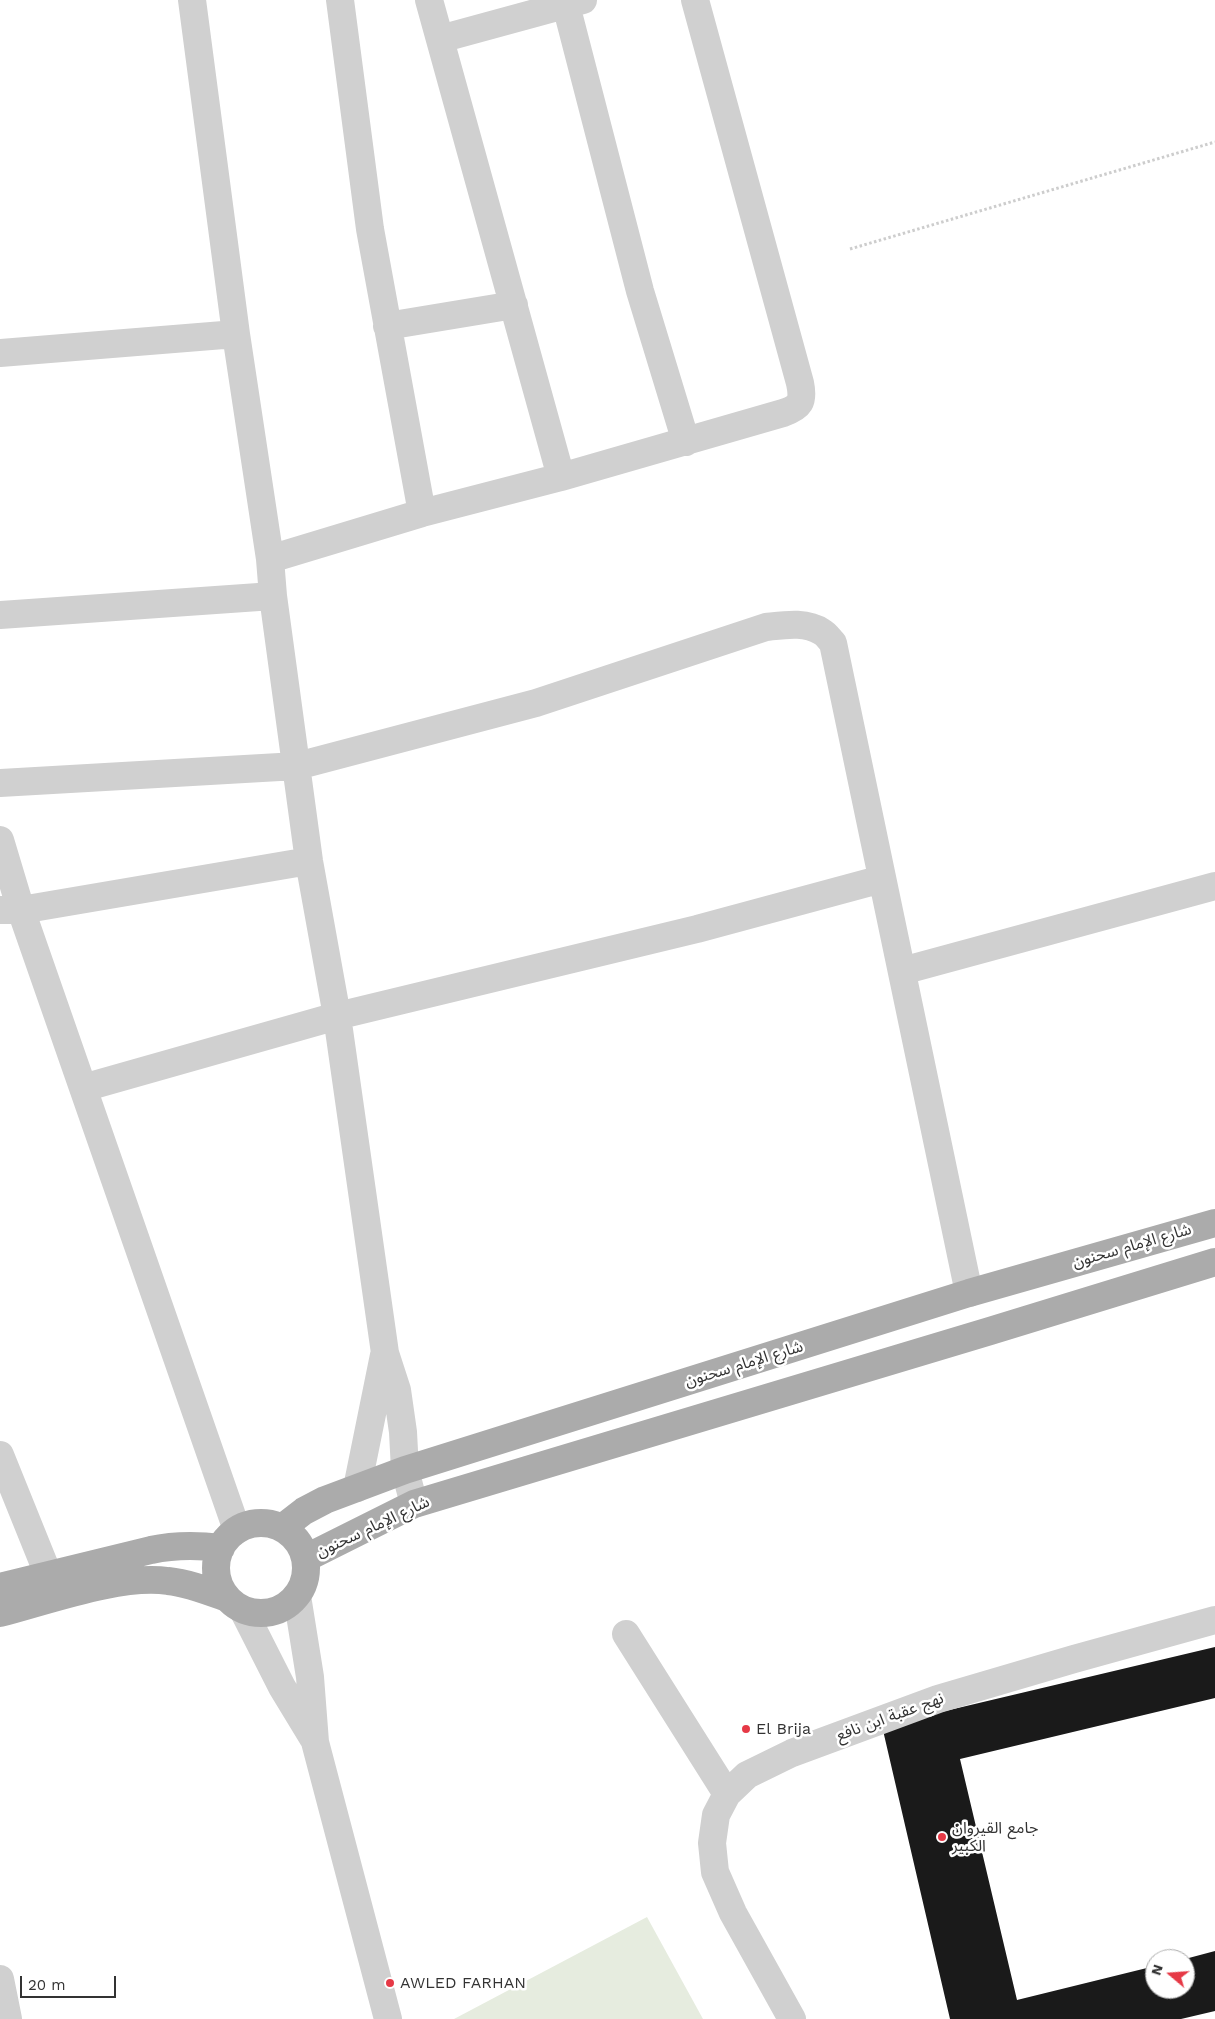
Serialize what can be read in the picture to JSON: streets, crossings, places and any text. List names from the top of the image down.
{
  "streets": {
    "main road": ["شارع الإمام سحنون"],
    "street": ["نهج عقبة ابن نافع"]
  },
  "places": ["El Brija", "جامع القيروان الكبير", "AWLED FARHAN"],
  "scale_bar": "20 m",
  "north": "left"
}
